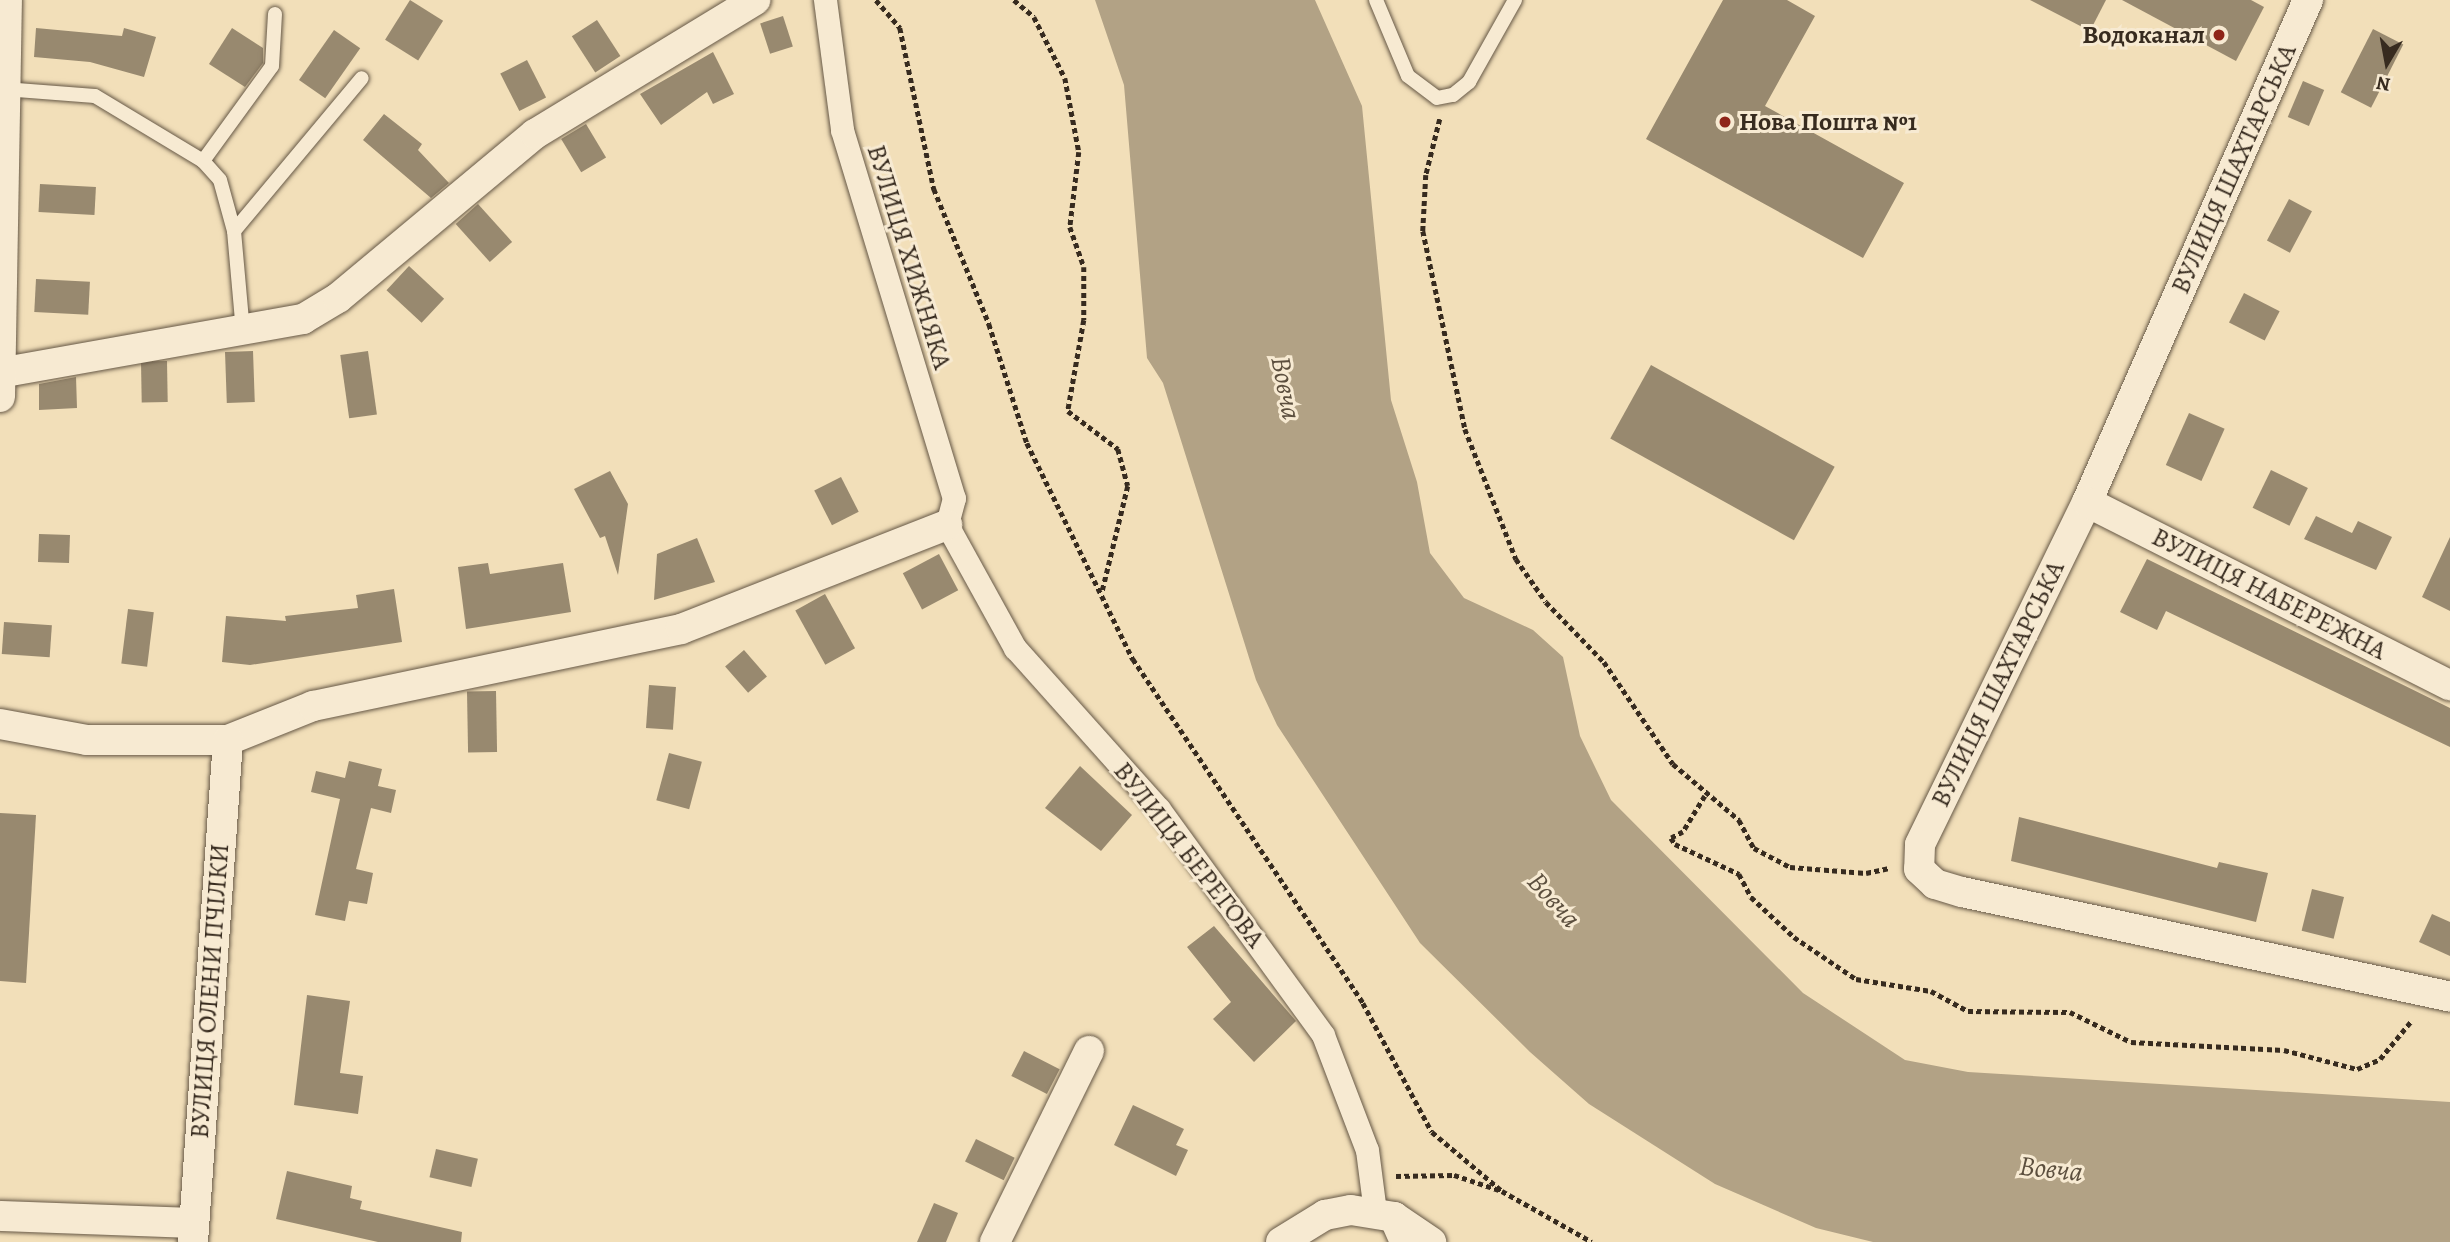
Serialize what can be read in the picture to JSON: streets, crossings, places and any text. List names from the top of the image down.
{
  "streets": {
    "street": [
      "ВУЛИЦЯ ШАХТАРСЬКА",
      "ВУЛИЦЯ ХИЖНЯКА",
      "ВУЛИЦЯ НАБЕРЕЖНА",
      "ВУЛИЦЯ БЕРЕГОВА",
      "ВУЛИЦЯ ОЛЕНИ ПЧІЛКИ"
    ]
  },
  "crossings": [
    ["ВУЛИЦЯ ШАХТАРСЬКА", "ВУЛИЦЯ НАБЕРЕЖНА"],
    ["ВУЛИЦЯ ХИЖНЯКА", "ВУЛИЦЯ БЕРЕГОВА"]
  ],
  "water": ["Вовча"],
  "places": ["Водоканал", "Нова Пошта №1"],
  "north": "bottom"
}
